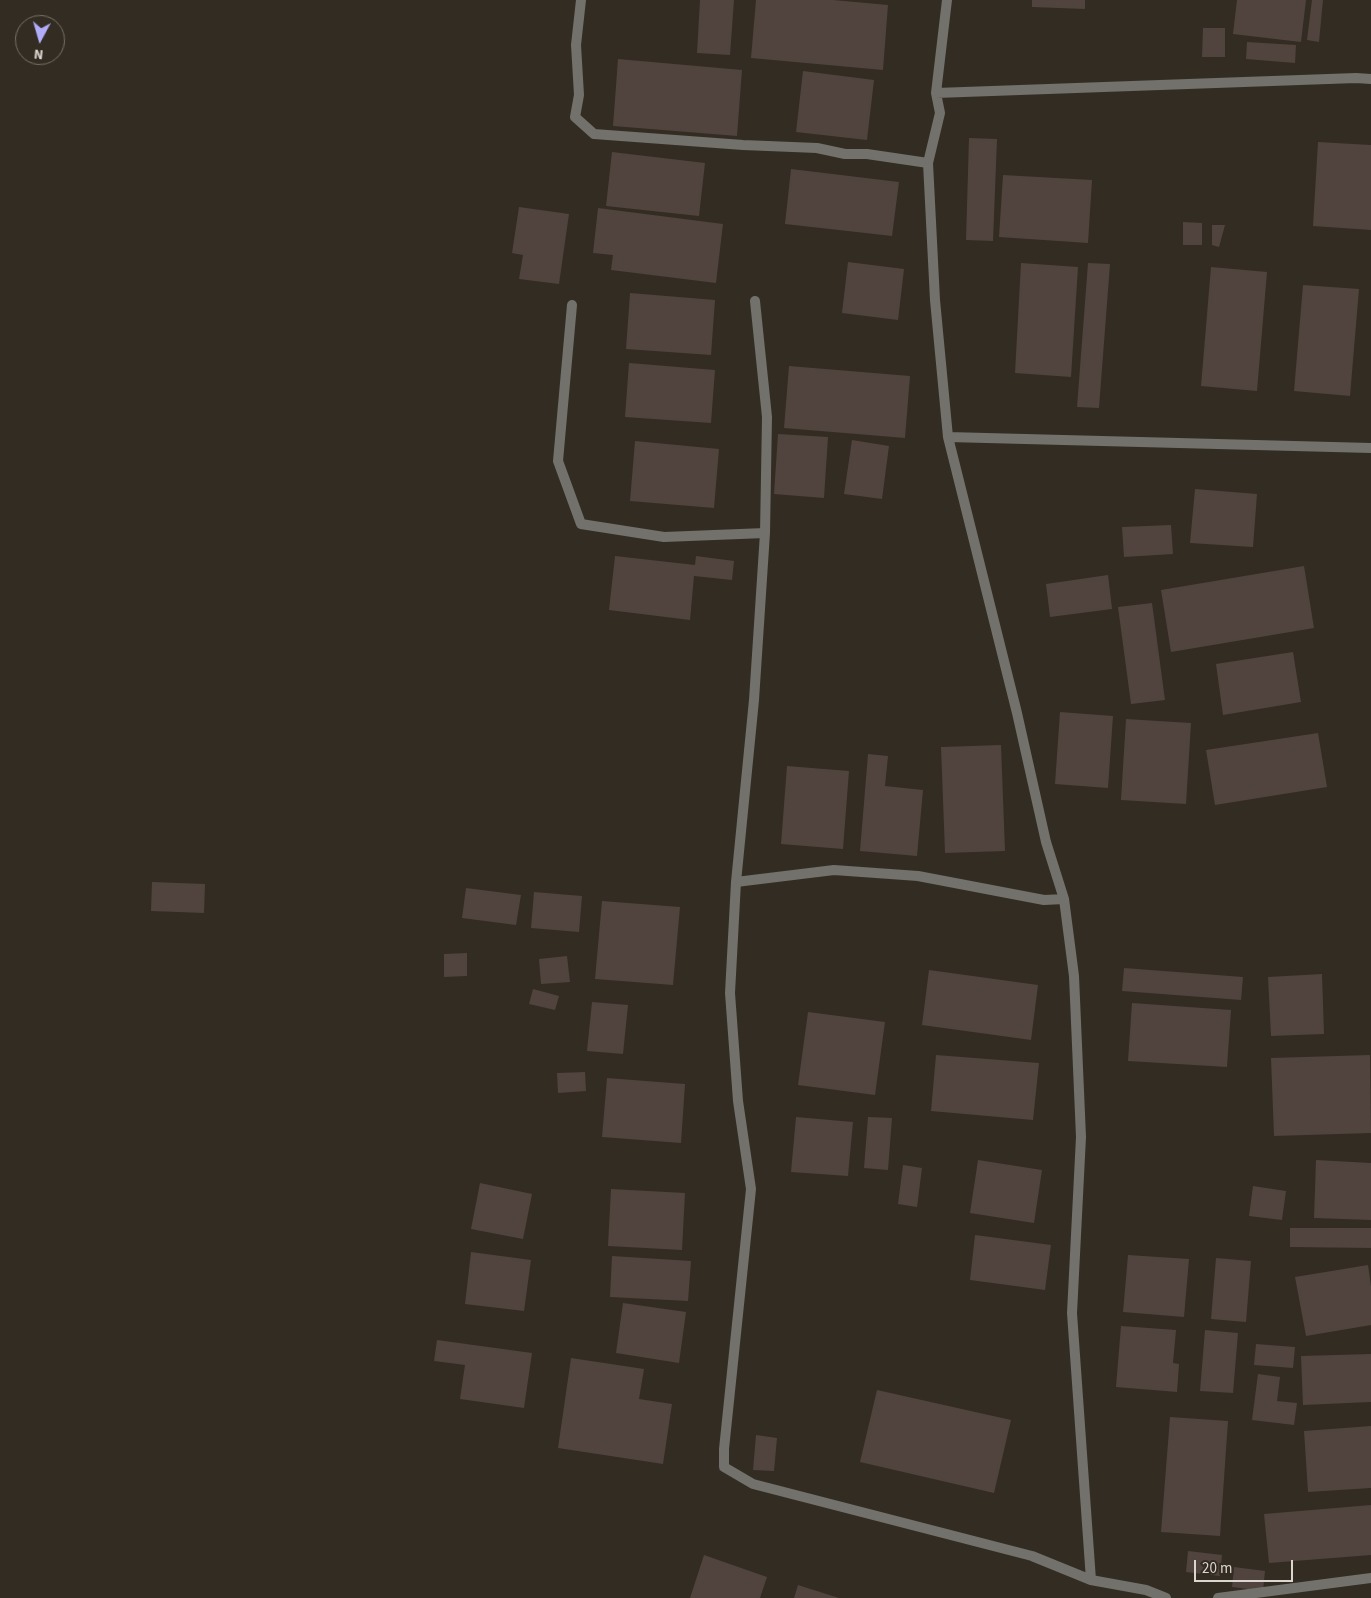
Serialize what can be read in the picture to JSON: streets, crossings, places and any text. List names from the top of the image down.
{
  "scale_bar": "20 m",
  "north": "bottom"
}
